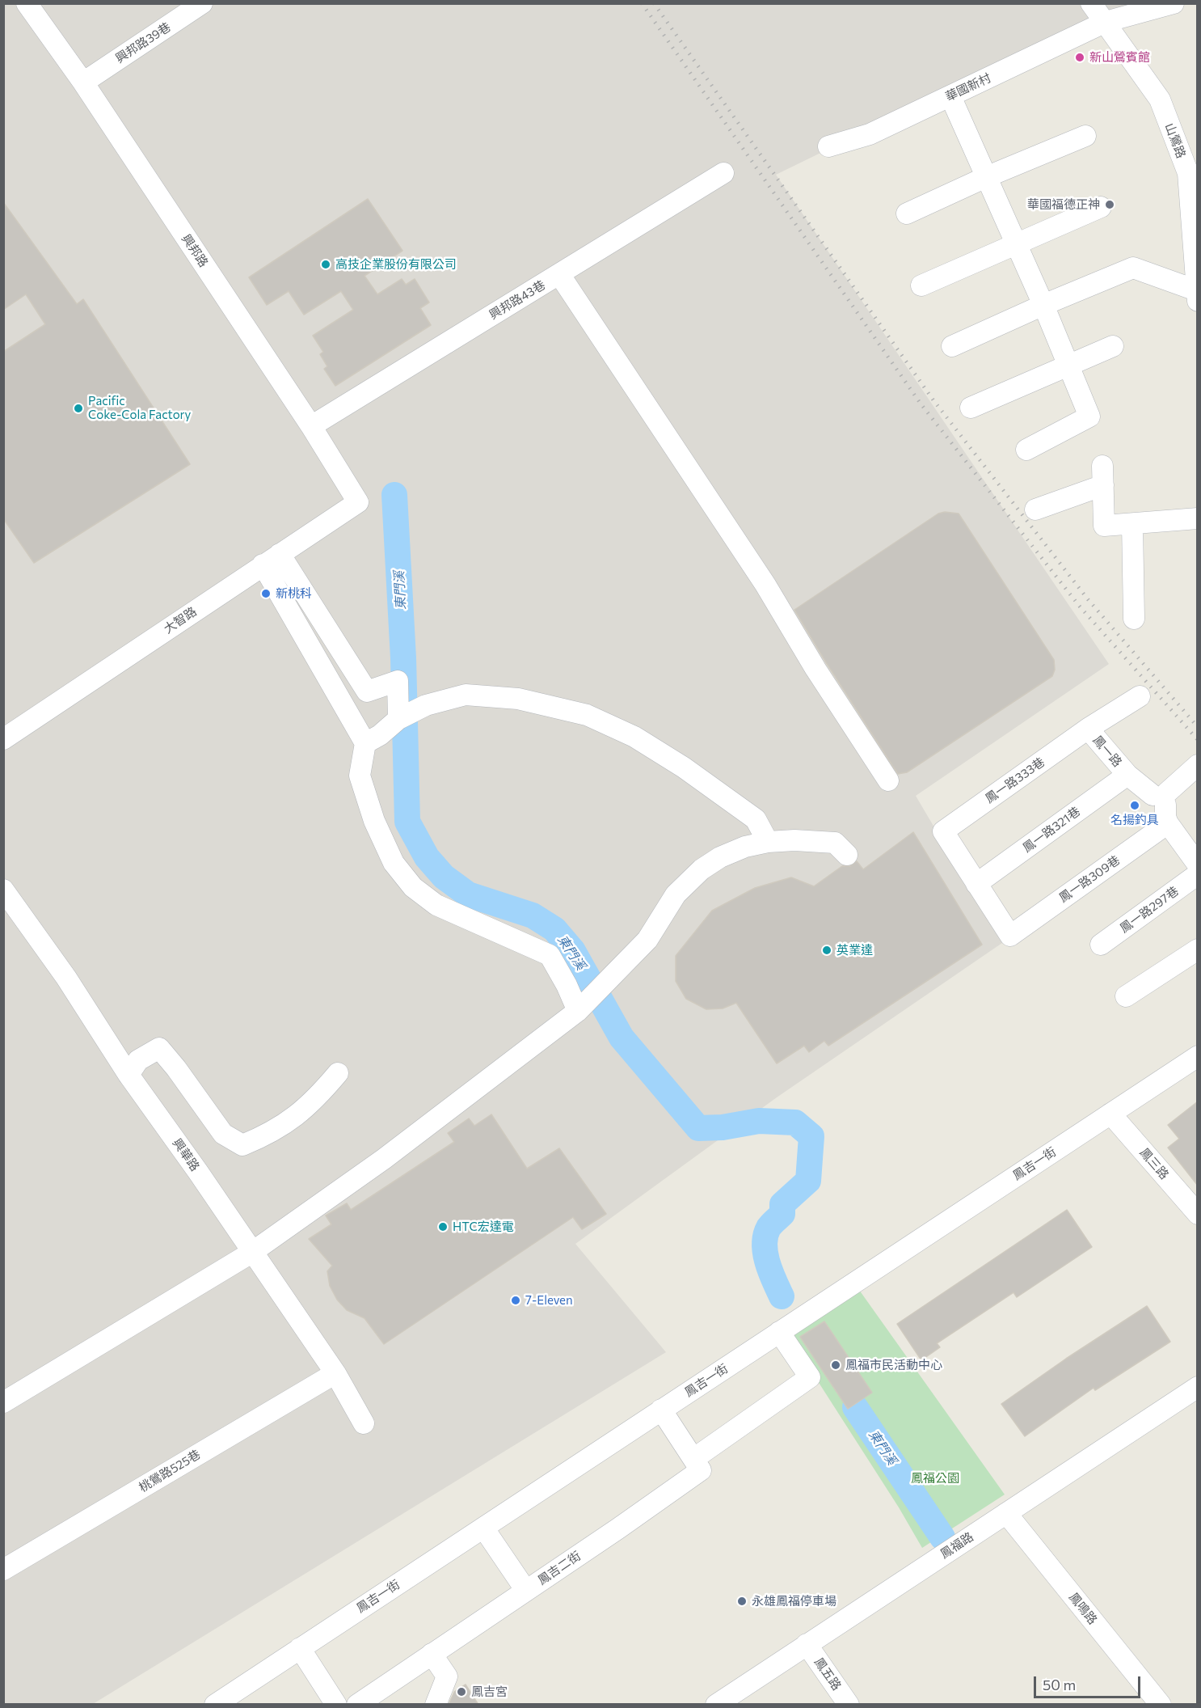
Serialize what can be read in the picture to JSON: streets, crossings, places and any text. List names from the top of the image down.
{
  "streets": {
    "street": [
      "興邦路39巷",
      "華國新村",
      "山鶯路",
      "興邦路",
      "興邦路43巷",
      "大智路",
      "鳳一路",
      "鳳一路333巷",
      "鳳一路321巷",
      "鳳一路309巷",
      "鳳一路297巷",
      "興華路",
      "鳳吉一街",
      "鳳三路",
      "桃鶯路525巷",
      "鳳福路",
      "鳳吉二街",
      "鳳鳴路",
      "鳳五路"
    ]
  },
  "crossings": [
    ["興邦路39巷", "興邦路"],
    ["華國新村", "山鶯路"],
    ["興邦路", "興邦路43巷"],
    ["興邦路", "大智路"],
    ["鳳一路", "鳳一路333巷"],
    ["鳳一路", "鳳一路321巷"],
    ["鳳一路", "鳳一路309巷"],
    ["鳳一路333巷", "鳳一路321巷"],
    ["鳳一路333巷", "鳳一路309巷"],
    ["鳳一路321巷", "鳳一路309巷"],
    ["興華路", "桃鶯路525巷"],
    ["鳳吉一街", "鳳三路"],
    ["鳳福路", "鳳鳴路"],
    ["鳳福路", "鳳五路"]
  ],
  "water": ["東門溪"],
  "parks": ["鳳福公園"],
  "places": [
    "新山鶯賓館",
    "華國福德正神",
    "高技企業股份有限公司",
    "Pacific Coke-Cola Factory",
    "新桃科",
    "名揚釣具",
    "英業達",
    "HTC宏達電",
    "7-Eleven",
    "鳳福市民活動中心",
    "永雄鳳福停車場",
    "鳳吉宮"
  ],
  "scale_bar": "50 m"
}
